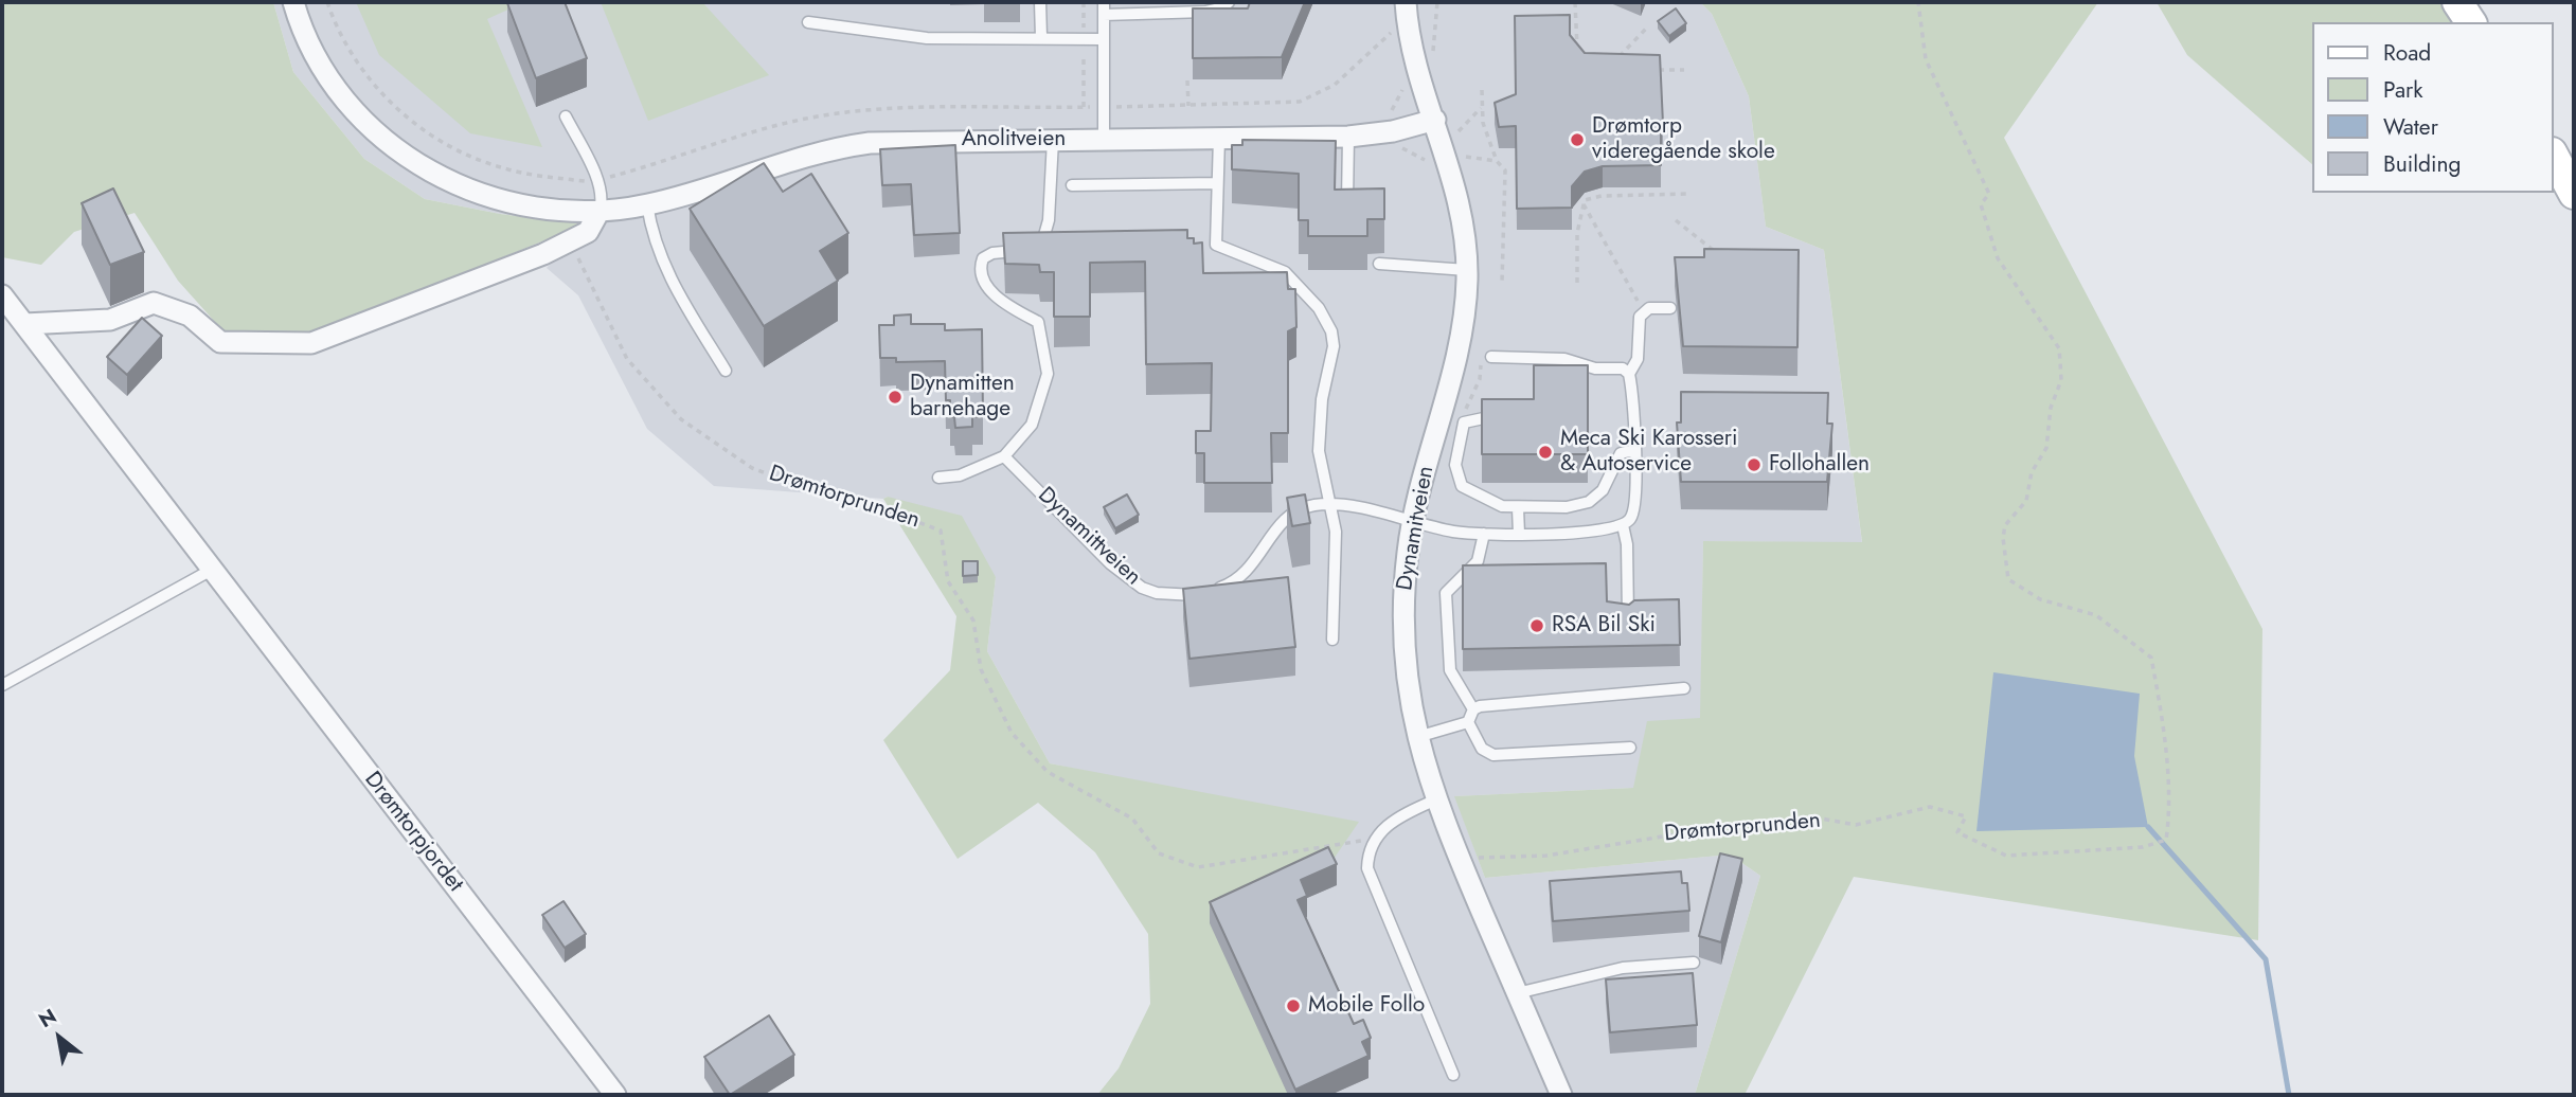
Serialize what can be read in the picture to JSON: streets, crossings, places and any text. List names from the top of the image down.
{
  "streets": {
    "street": ["Anolitveien", "Dynamitveien", "Drømtorpjordet"],
    "lane": ["Dynamittveien"],
    "path": ["Drømtorprunden"]
  },
  "crossings": [
    ["Anolitveien", "Dynamitveien"],
    ["Drømtorprunden", "Dynamitveien"],
    ["Dynamitveien", "Dynamittveien"]
  ],
  "places": [
    "Drømtorp videregående skole",
    "Dynamitten barnehage",
    "Meca Ski Karosseri & Autoservice",
    "Follohallen",
    "RSA Bil Ski",
    "Mobile Follo"
  ],
  "legend": [
    "Road",
    "Park",
    "Water",
    "Building"
  ],
  "north": "top left"
}
